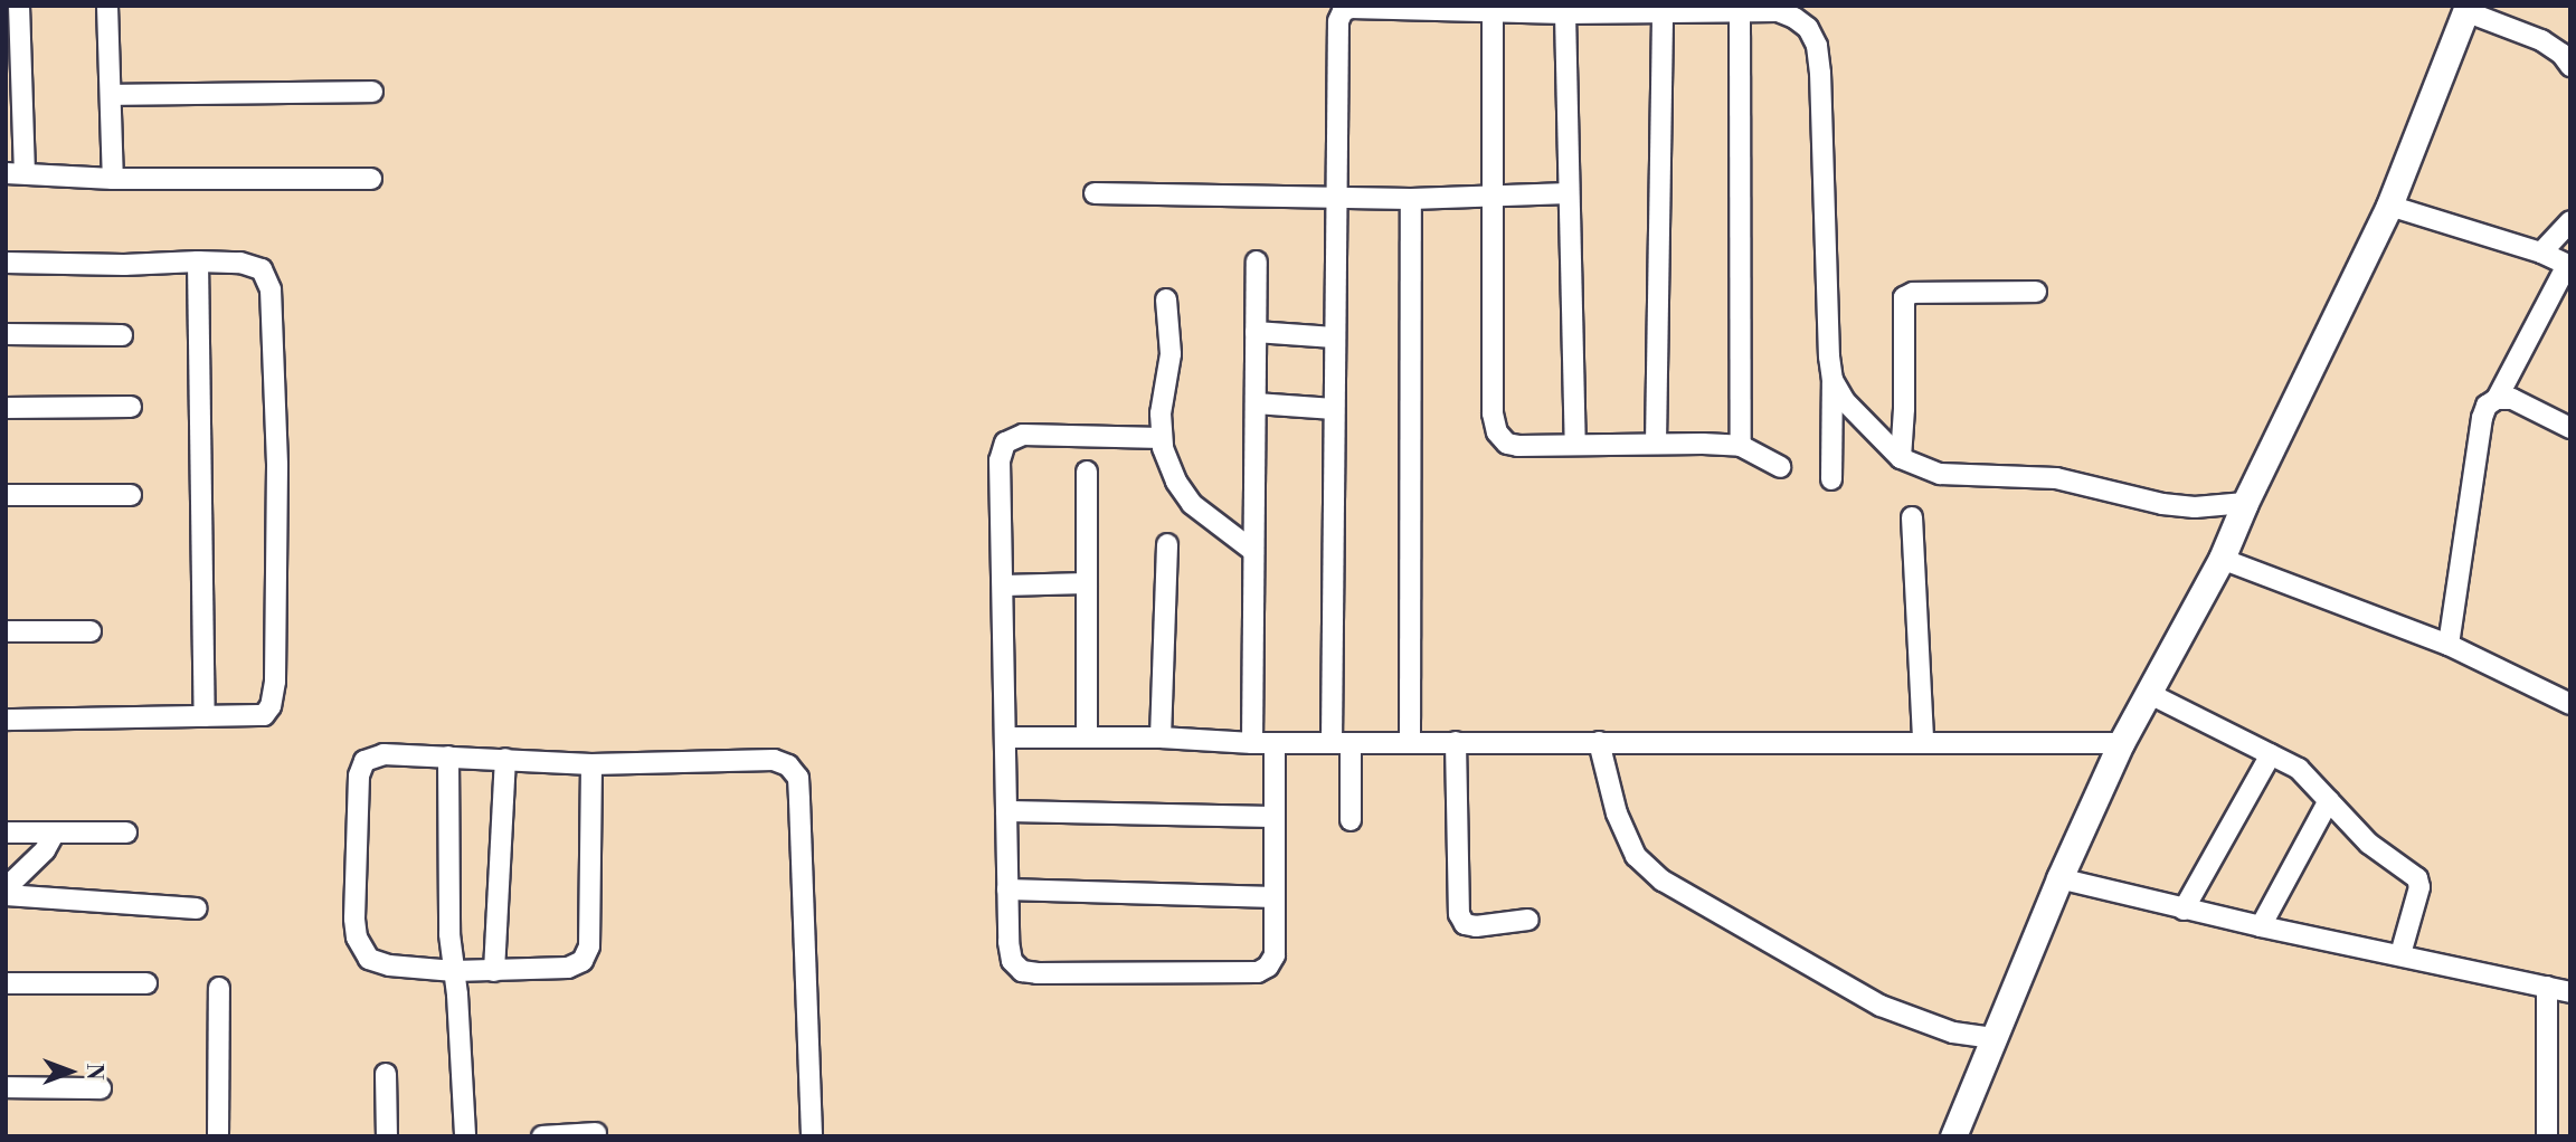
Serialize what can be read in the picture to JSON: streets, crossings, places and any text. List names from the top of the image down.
{
  "north": "right"
}
